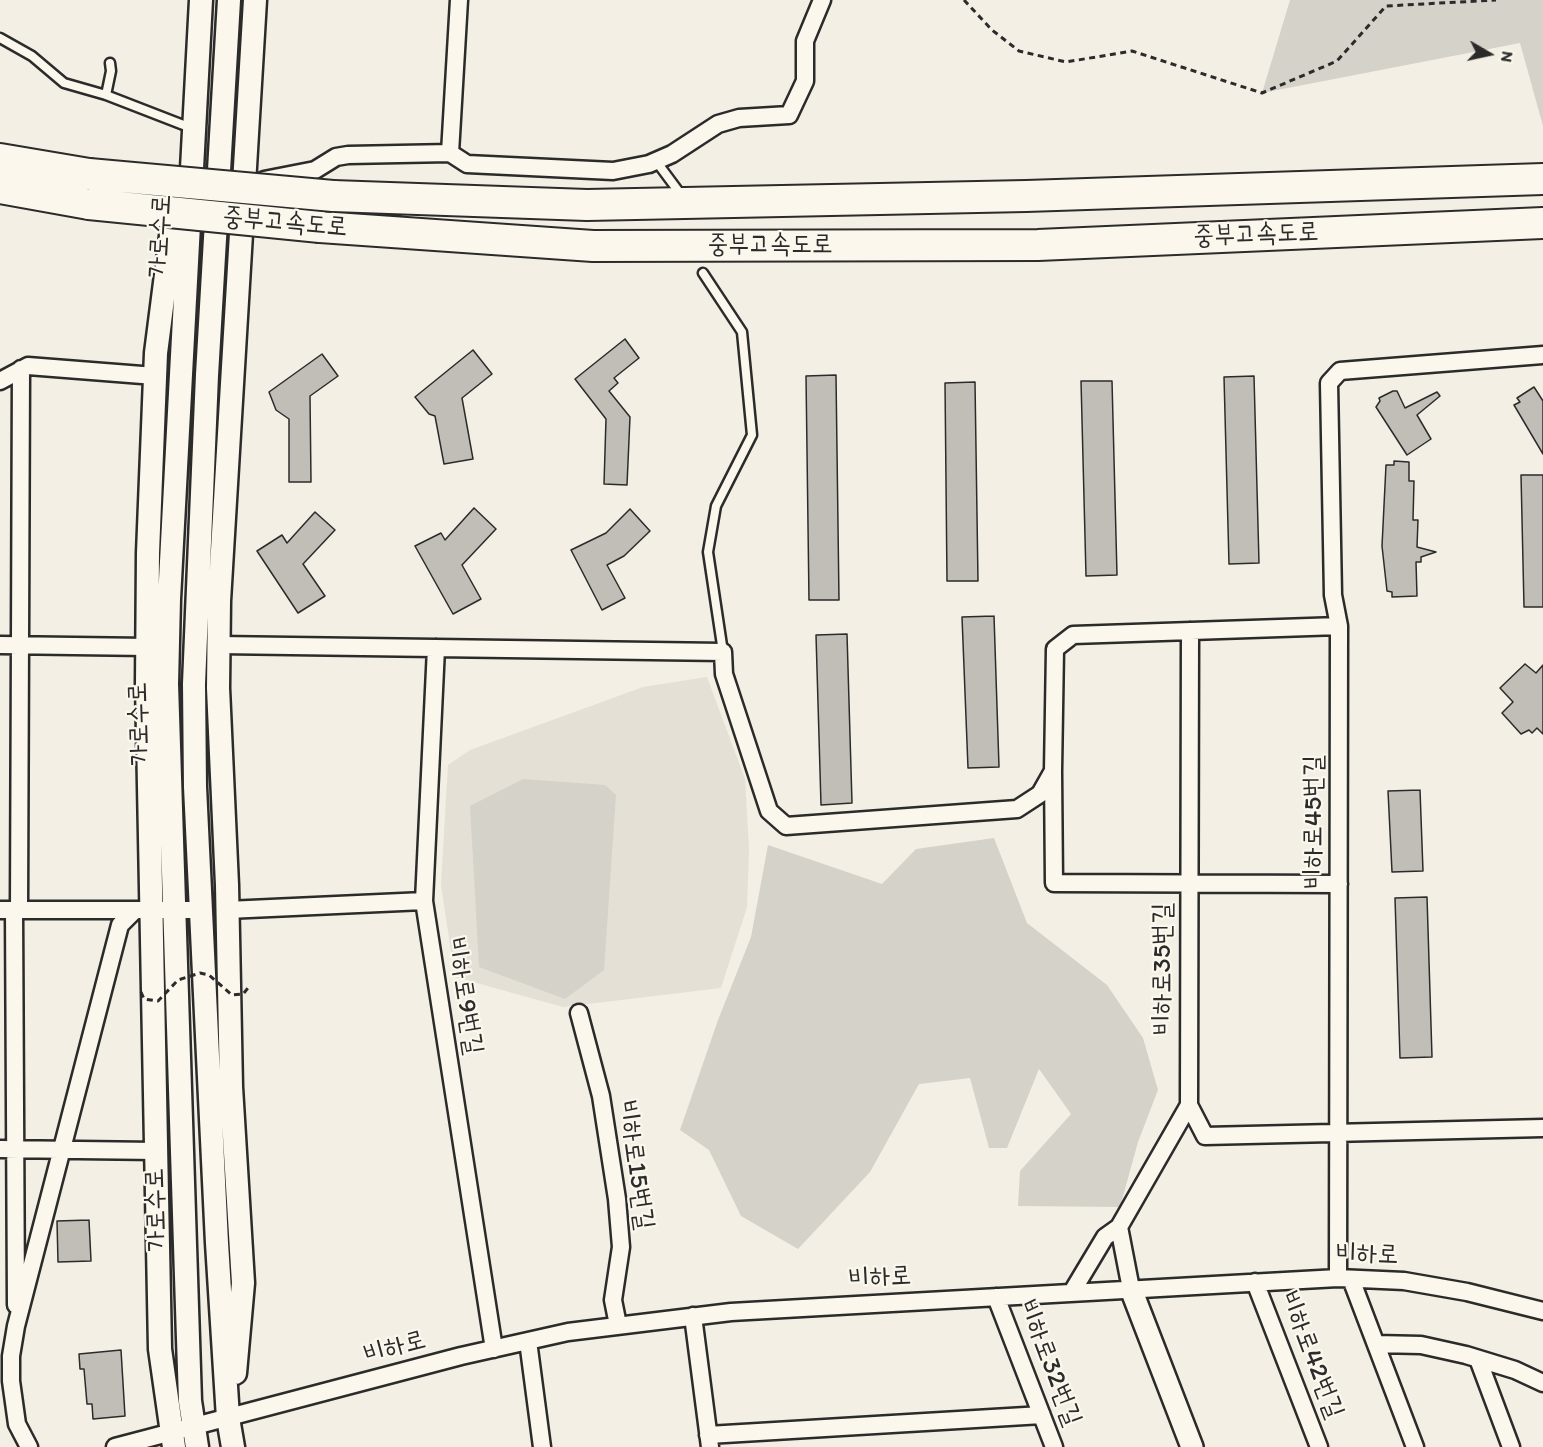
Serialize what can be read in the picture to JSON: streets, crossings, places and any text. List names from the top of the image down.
{
  "streets": {
    "highway": ["중부고속도로"],
    "main road": ["가로수로"],
    "street": [
      "비하로45번길",
      "비하로35번길",
      "비하로9번길",
      "비하로15번길",
      "비하로",
      "비하로42번길",
      "비하로32번길"
    ]
  },
  "crossings": [
    ["가로수로", "비하로"],
    ["비하로45번길", "비하로"],
    ["비하로35번길", "비하로"],
    ["비하로9번길", "비하로"],
    ["비하로15번길", "비하로"],
    ["비하로", "비하로42번길"],
    ["비하로", "비하로32번길"]
  ],
  "north": "right"
}
